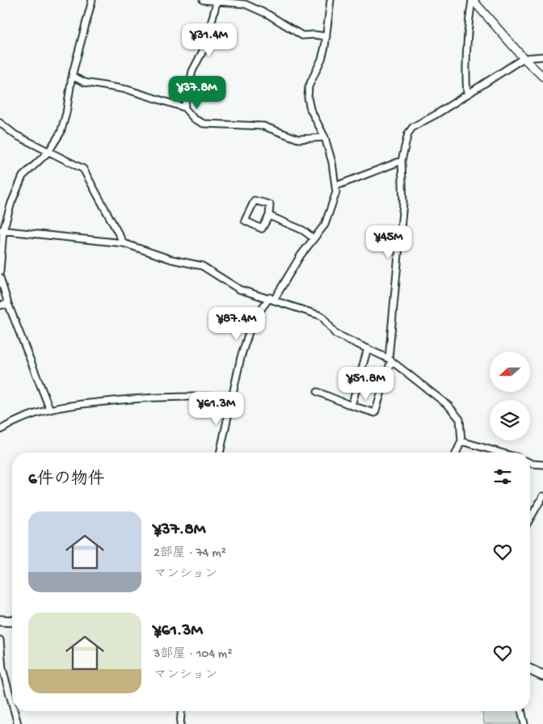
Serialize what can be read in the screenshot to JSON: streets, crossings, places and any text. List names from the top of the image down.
{
  "north": "left",
  "page": {
    "price": [
      "¥31.4M",
      "¥37.8M",
      "¥45M",
      "¥87.4M",
      "¥51.8M",
      "¥61.3M"
    ],
    "heading": "6件の物件",
    "list": [
      {
        "name": "¥37.8M",
        "note": "2部屋 · 74 m² · マンション"
      },
      {
        "name": "¥61.3M",
        "note": "3部屋 · 104 m² · マンション"
      }
    ]
  }
}
